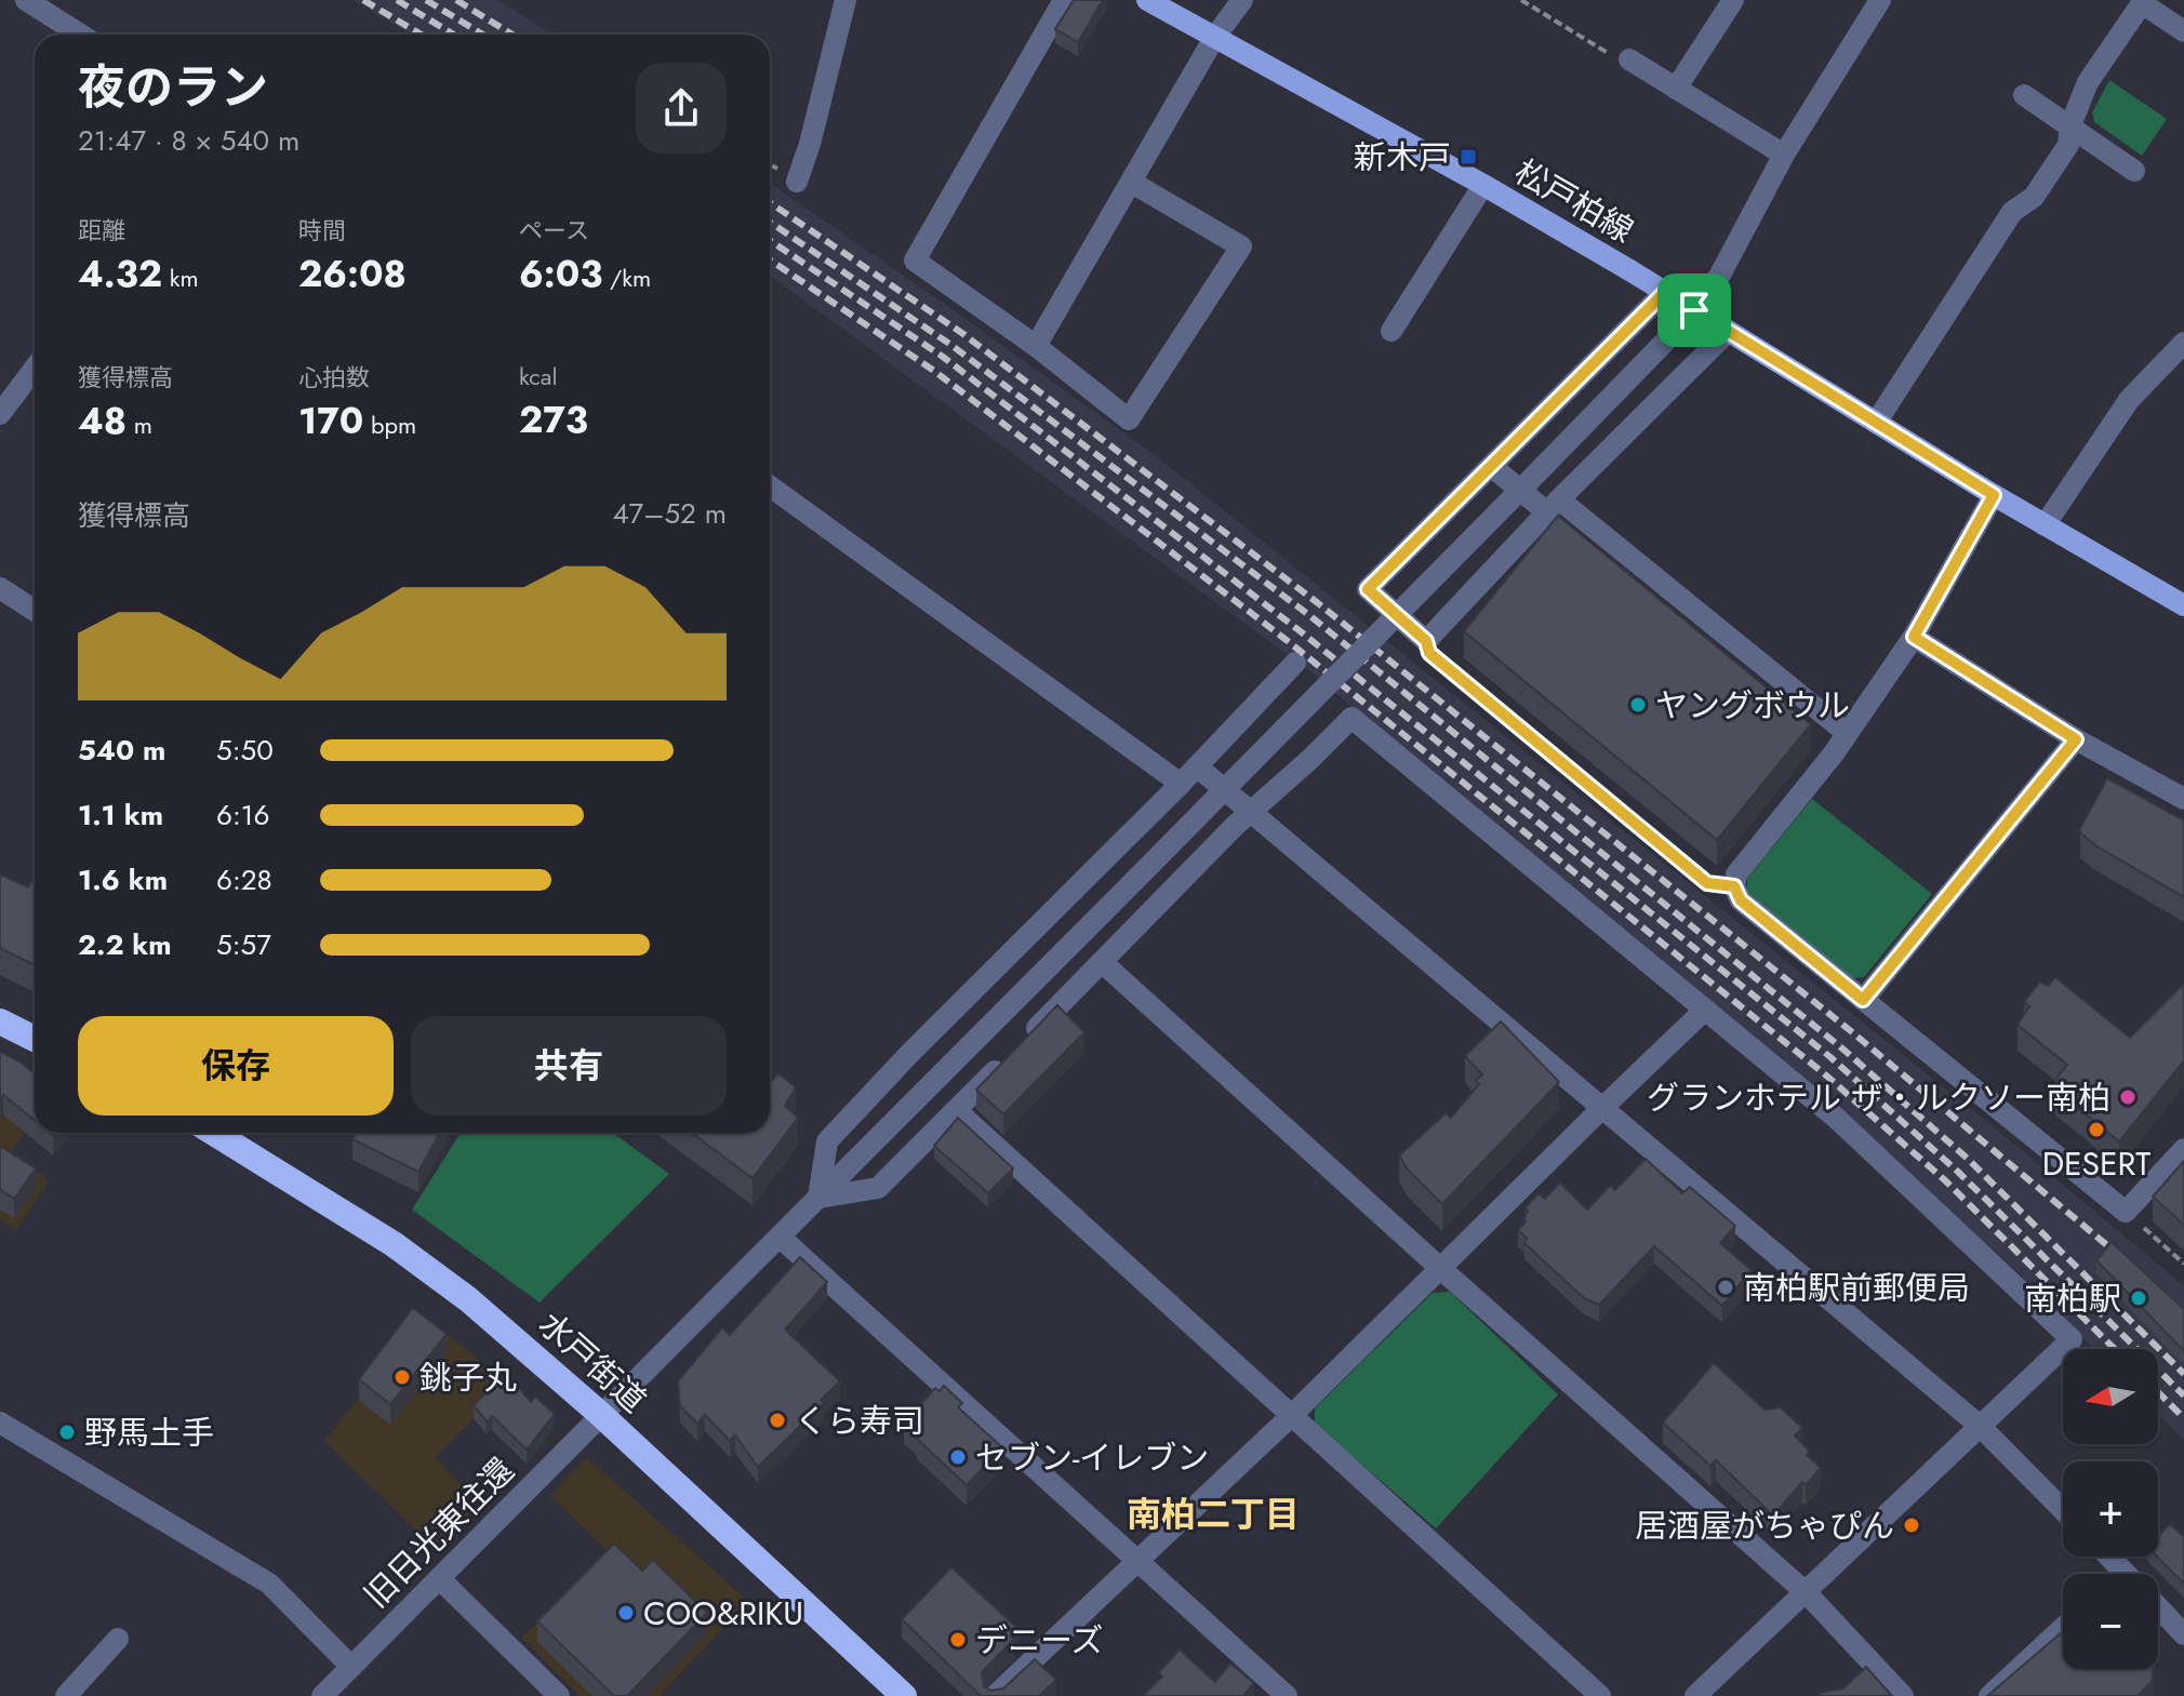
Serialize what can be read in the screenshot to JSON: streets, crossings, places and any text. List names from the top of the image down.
{
  "streets": {
    "highway": ["水戸街道"],
    "main road": ["松戸柏線"],
    "street": ["旧日光東往還"]
  },
  "crossings": [
    ["松戸柏線", "旧日光東往還"],
    ["水戸街道", "旧日光東往還"]
  ],
  "districts": ["南柏二丁目"],
  "places": {
    "transit": ["新木戸"],
    "other": [
      "ヤングボウル",
      "グランホテル ザ・ルクソー南柏",
      "DESERT",
      "南柏駅前郵便局",
      "南柏駅",
      "銚子丸",
      "くら寿司",
      "野馬土手",
      "セブン-イレブン",
      "居酒屋がちゃぴん",
      "COO&RIKU",
      "デニーズ"
    ]
  },
  "north": "left",
  "page": {
    "heading": ["夜のラン", "21:47 · 8 × 540 m"],
    "stats": [
      ["距離", "4.32 km"],
      ["時間", "26:08"],
      ["ペース", "6:03 /km"],
      ["獲得標高", "48 m"],
      ["心拍数", "170 bpm"],
      ["kcal", "273"]
    ],
    "chart": ["獲得標高", "47–52 m"],
    "list": [
      {
        "name": "540 m",
        "note": "5:50"
      },
      {
        "name": "1.1 km",
        "note": "6:16"
      },
      {
        "name": "1.6 km",
        "note": "6:28"
      },
      {
        "name": "2.2 km",
        "note": "5:57"
      }
    ],
    "buttons": ["保存", "共有"],
    "map_buttons": ["+", "−"]
  }
}
